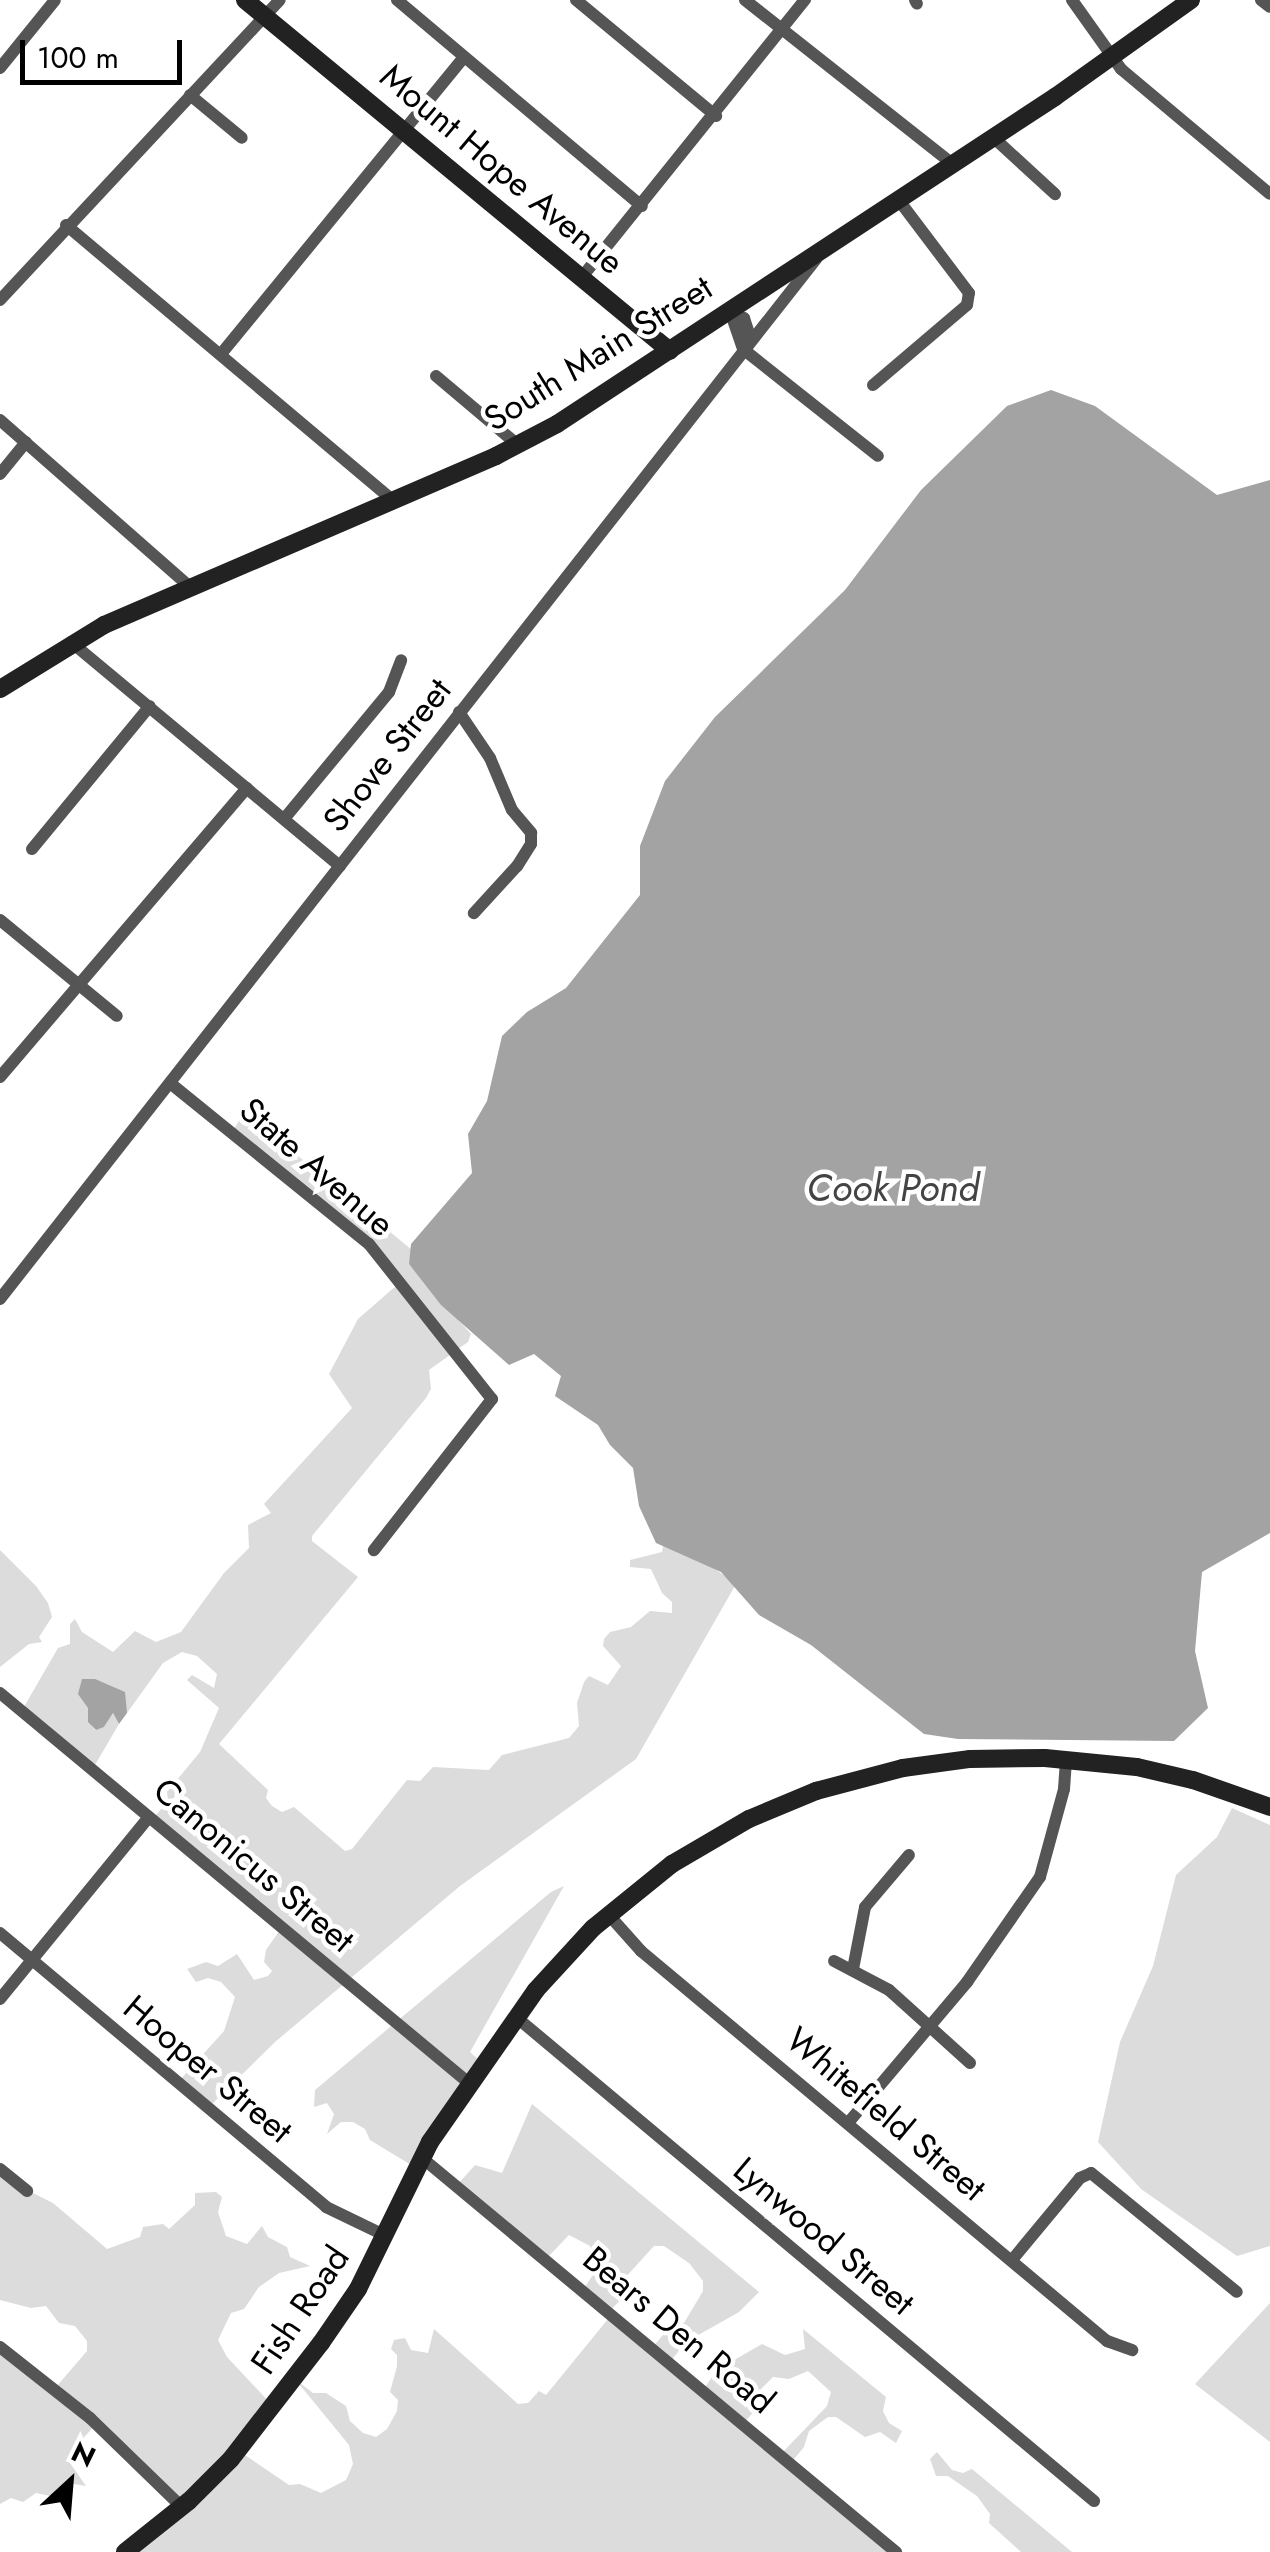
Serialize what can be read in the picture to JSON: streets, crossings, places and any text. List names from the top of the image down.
{
  "streets": {
    "main road": ["Mount Hope Avenue", "South Main Street", "Fish Road"],
    "street": [
      "Shove Street",
      "State Avenue",
      "Canonicus Street",
      "Hooper Street",
      "Whitefield Street",
      "Lynwood Street",
      "Bears Den Road"
    ]
  },
  "crossings": [
    ["Mount Hope Avenue", "South Main Street"],
    ["South Main Street", "Shove Street"],
    ["Shove Street", "State Avenue"],
    ["Canonicus Street", "Fish Road"],
    ["Hooper Street", "Fish Road"],
    ["Whitefield Street", "Fish Road"],
    ["Lynwood Street", "Fish Road"],
    ["Fish Road", "Bears Den Road"]
  ],
  "water": ["Cook Pond"],
  "scale_bar": "100 m",
  "north": "top right"
}
